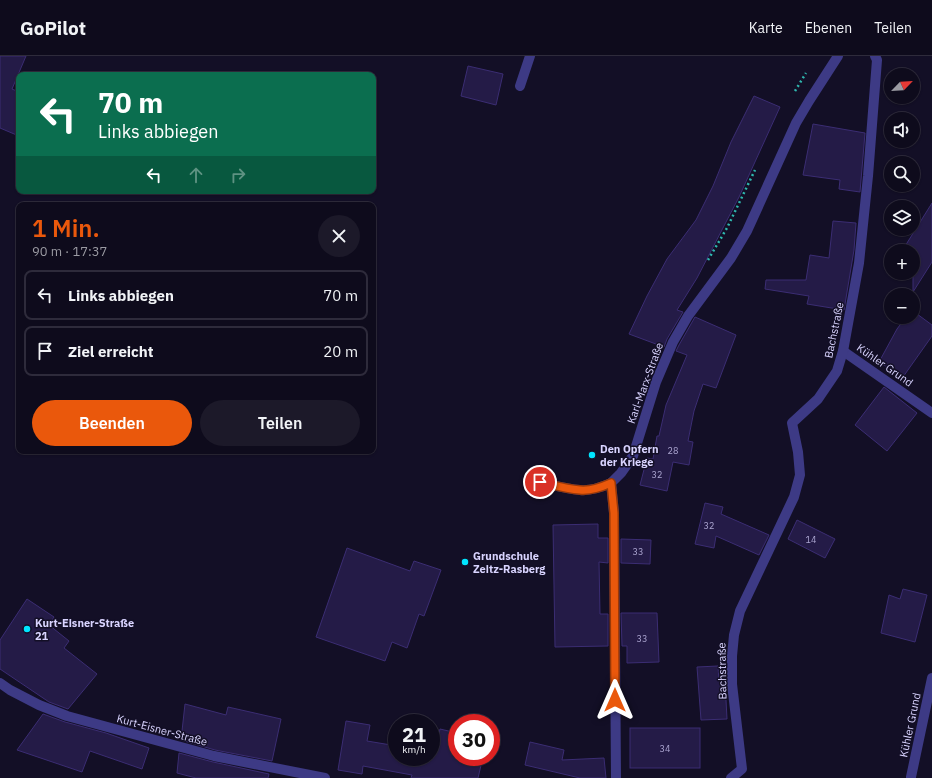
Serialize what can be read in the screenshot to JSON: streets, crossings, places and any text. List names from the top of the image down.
{
  "streets": {
    "street": [
      "Bachstraße",
      "Kühler Grund",
      "Karl-Marx-Straße",
      "Kurt-Eisner-Straße"
    ]
  },
  "crossings": [
    ["Bachstraße", "Kühler Grund"]
  ],
  "places": ["Den Opfern der Kriege", "Grundschule Zeitz-Rasberg", "Kurt-Eisner-Straße 21"],
  "house_numbers": [
    "28",
    "32",
    "32",
    "14",
    "33",
    "33",
    "34"
  ],
  "north": "top right",
  "page": {
    "header": "GoPilot",
    "nav": ["Karte", "Ebenen", "Teilen"],
    "map_buttons": ["+", "−"],
    "turn": ["70 m", "Links abbiegen"],
    "heading": ["1 Min.", "90 m · 17:37"],
    "list": [
      {
        "name": "Links abbiegen",
        "value": "70 m"
      },
      {
        "name": "Ziel erreicht",
        "value": "20 m"
      }
    ],
    "buttons": ["Beenden", "Teilen"],
    "speed": "21 km/h",
    "limit": "30"
  }
}
